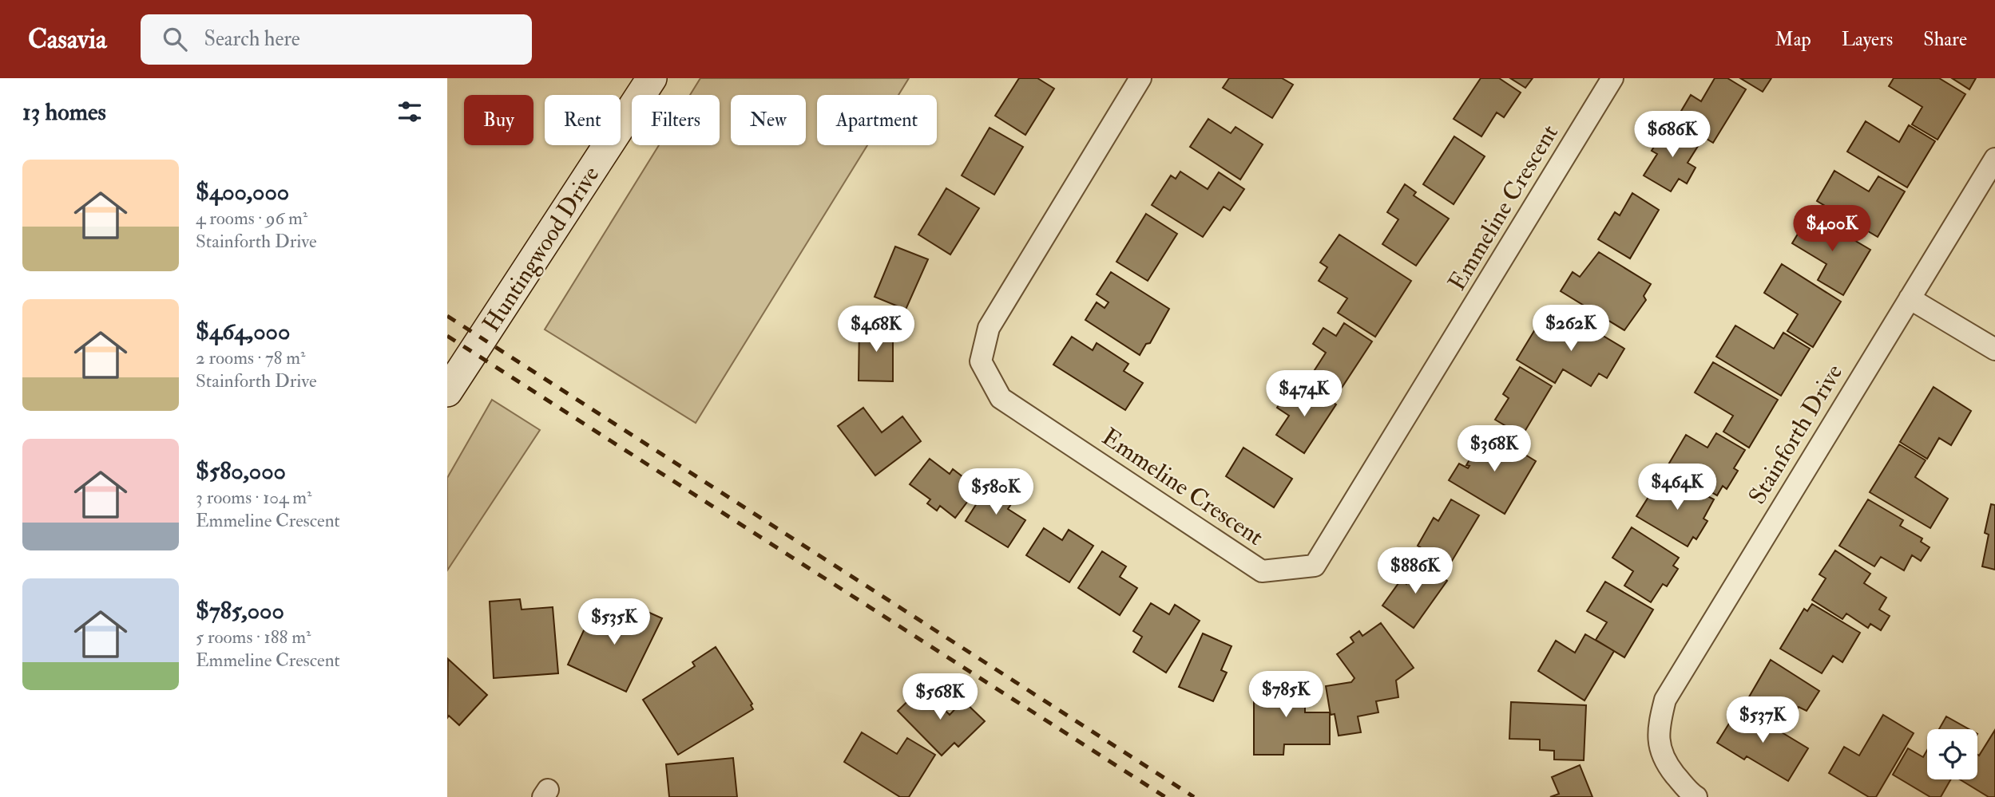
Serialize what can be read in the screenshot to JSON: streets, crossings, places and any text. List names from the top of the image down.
{
  "streets": {
    "street": ["Emmeline Crescent", "Huntingwood Drive", "Stainforth Drive"]
  },
  "page": {
    "header": "Casavia",
    "search": "Search here",
    "nav": ["Map", "Layers", "Share"],
    "heading": "13 homes",
    "chip": [
      "Buy",
      "Rent",
      "Filters",
      "New",
      "Apartment"
    ],
    "price": [
      "$686K",
      "$400K",
      "$262K",
      "$468K",
      "$474K",
      "$368K",
      "$464K",
      "$580K",
      "$886K",
      "$535K",
      "$785K",
      "$568K",
      "$537K"
    ],
    "list": [
      {
        "name": "$400,000",
        "note": "4 rooms · 96 m² · Stainforth Drive"
      },
      {
        "name": "$464,000",
        "note": "2 rooms · 78 m² · Stainforth Drive"
      },
      {
        "name": "$580,000",
        "note": "3 rooms · 104 m² · Emmeline Crescent"
      },
      {
        "name": "$785,000",
        "note": "5 rooms · 188 m² · Emmeline Crescent"
      }
    ]
  }
}
